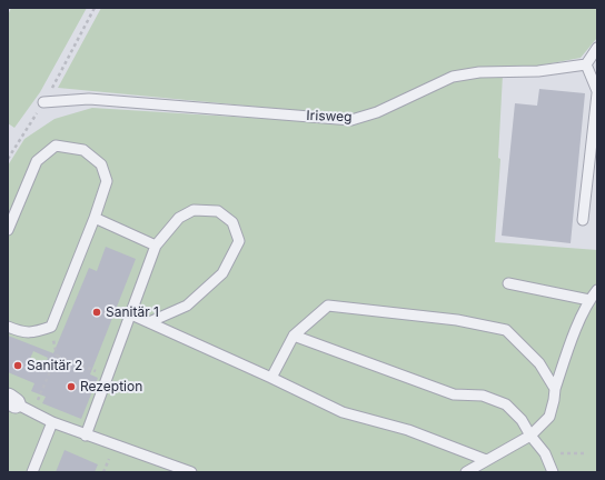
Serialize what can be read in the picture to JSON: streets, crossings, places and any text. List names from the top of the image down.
{
  "streets": {
    "lane": ["Irisweg"]
  },
  "places": ["Sanitär 1", "Sanitär 2", "Rezeption"]
}
